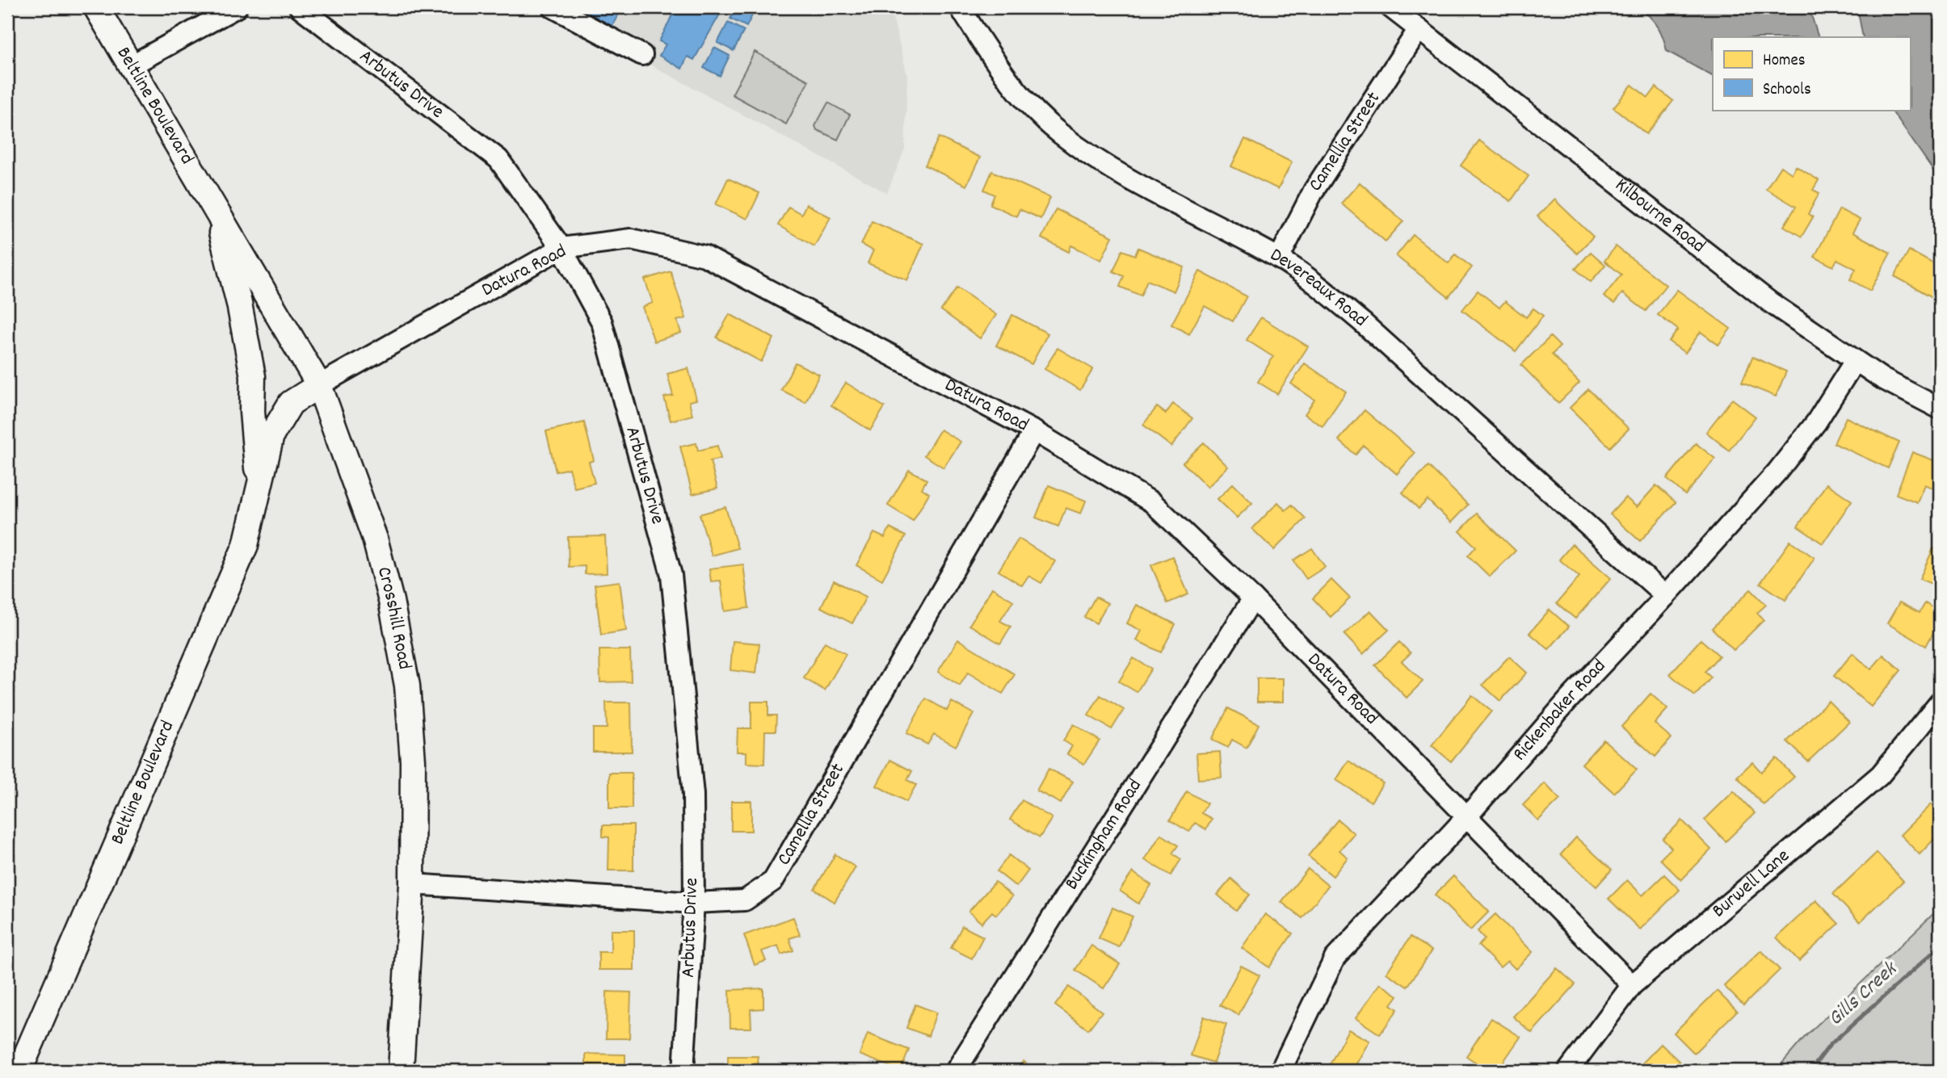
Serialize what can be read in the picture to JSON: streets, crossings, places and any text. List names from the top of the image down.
{
  "streets": {
    "main road": ["Beltline Boulevard", "Datura Road", "Crosshill Road"],
    "street": [
      "Arbutus Drive",
      "Camellia Street",
      "Kilbourne Road",
      "Devereaux Road",
      "Rickenbaker Road",
      "Buckingham Road",
      "Burwell Lane"
    ]
  },
  "crossings": [
    ["Arbutus Drive", "Camellia Street"],
    ["Arbutus Drive", "Datura Road"],
    ["Beltline Boulevard", "Datura Road"],
    ["Beltline Boulevard", "Crosshill Road"],
    ["Camellia Street", "Kilbourne Road"],
    ["Camellia Street", "Datura Road"],
    ["Camellia Street", "Devereaux Road"],
    ["Camellia Street", "Crosshill Road"],
    ["Kilbourne Road", "Rickenbaker Road"],
    ["Datura Road", "Crosshill Road"],
    ["Datura Road", "Rickenbaker Road"],
    ["Datura Road", "Buckingham Road"],
    ["Datura Road", "Burwell Lane"],
    ["Devereaux Road", "Rickenbaker Road"]
  ],
  "water": ["Gills Creek"],
  "legend": ["Homes", "Schools"]
}
